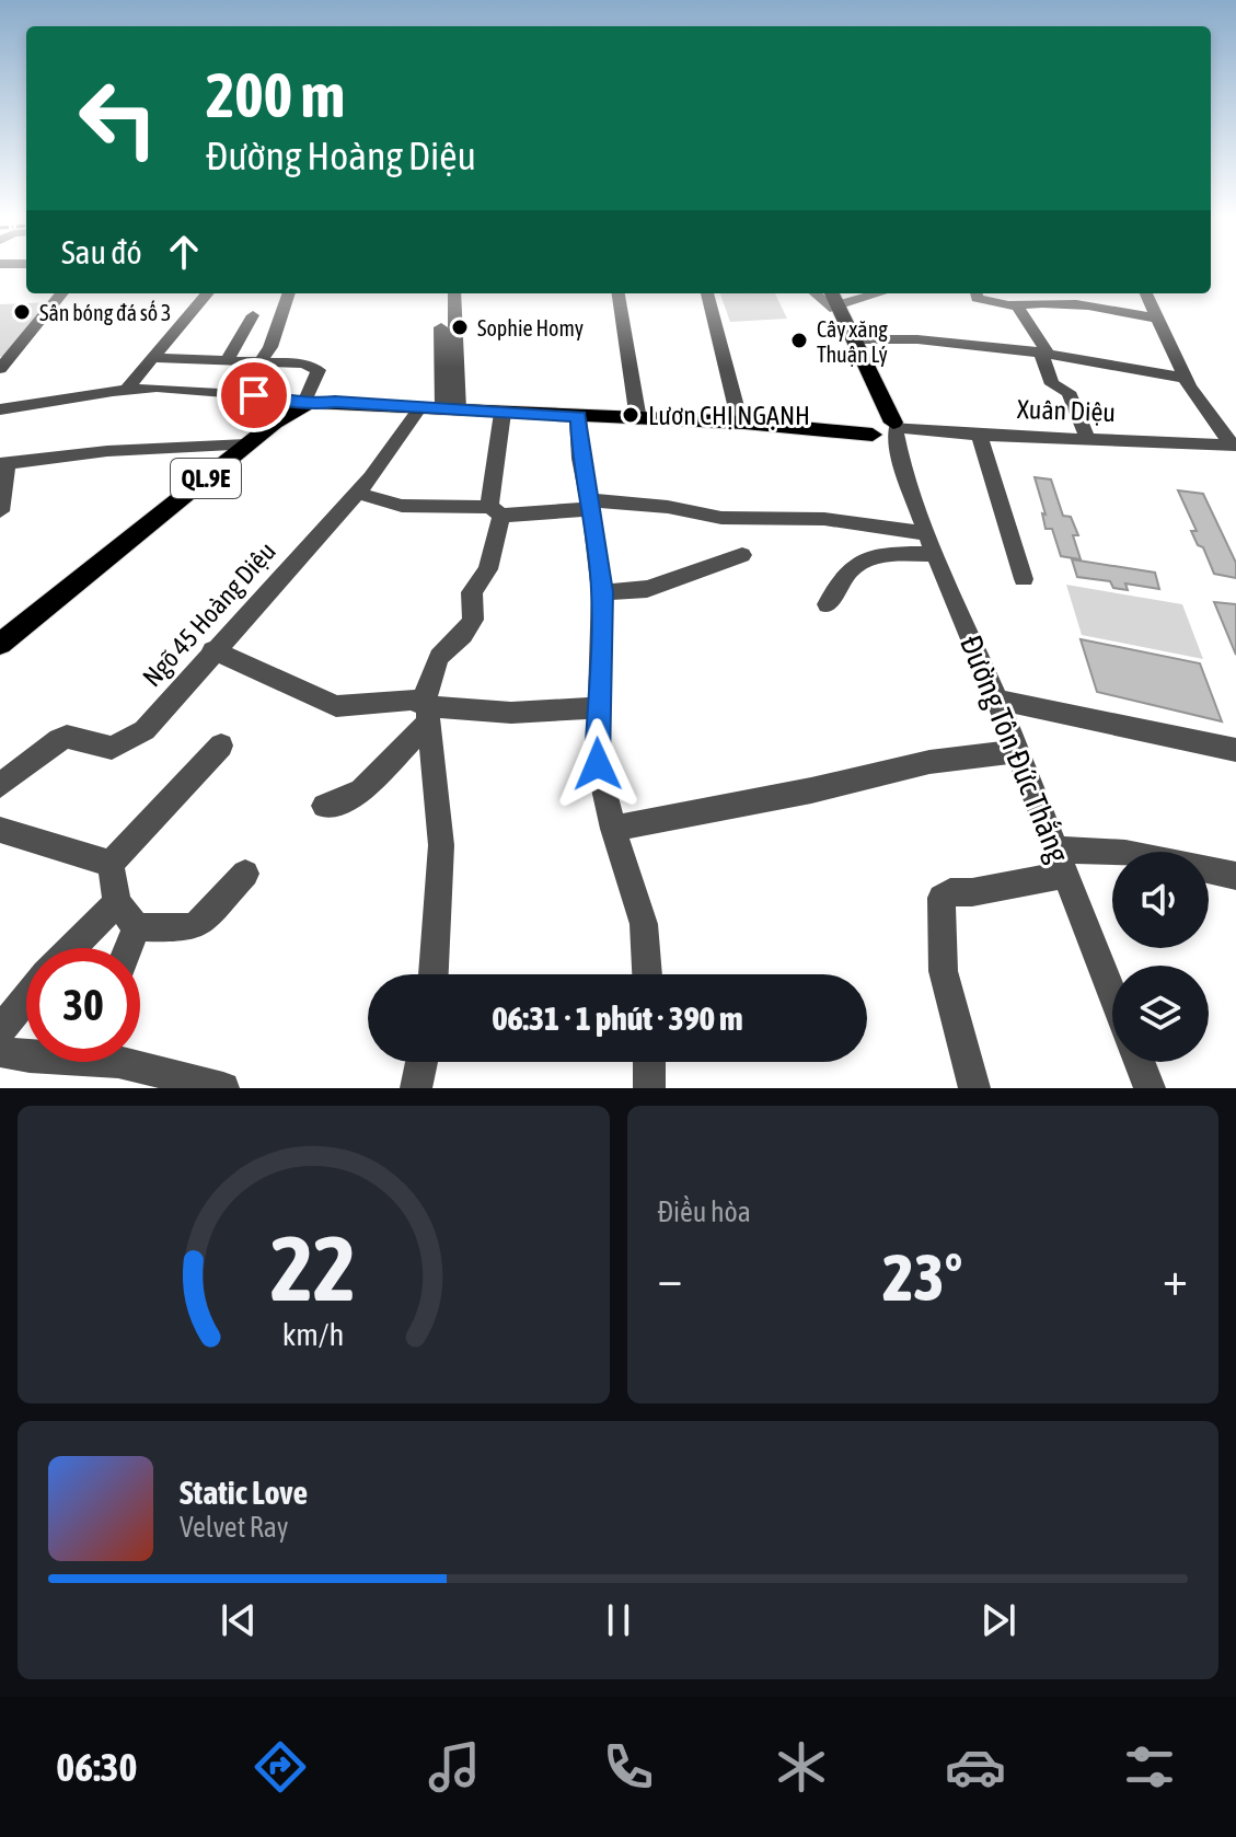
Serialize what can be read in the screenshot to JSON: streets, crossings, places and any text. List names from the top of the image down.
{
  "streets": {
    "main road": ["QL.9E"],
    "street": ["Xuân Diệu", "Ngõ 45 Hoàng Diệu", "Đường Tôn Đức Thắng"]
  },
  "crossings": [
    ["Xuân Diệu", "Đường Tôn Đức Thắng"]
  ],
  "places": [
    "Sân bóng đá số 3",
    "Sophie Homy",
    "Cây xăng Thuận Lý",
    "Lươn CHỊ NGẠNH"
  ],
  "page": {
    "turn": ["200 m", "Đường Hoàng Diệu"],
    "then": "Sau đó",
    "limit": "30",
    "trip": "06:31 · 1 phút · 390 m",
    "tile": "Điều hòa",
    "heat": ["−", "23°", "+"],
    "song": ["Static Love", "Velvet Ray"],
    "tabs": "06:30",
    "gauge": ["22", "km/h"]
  }
}
